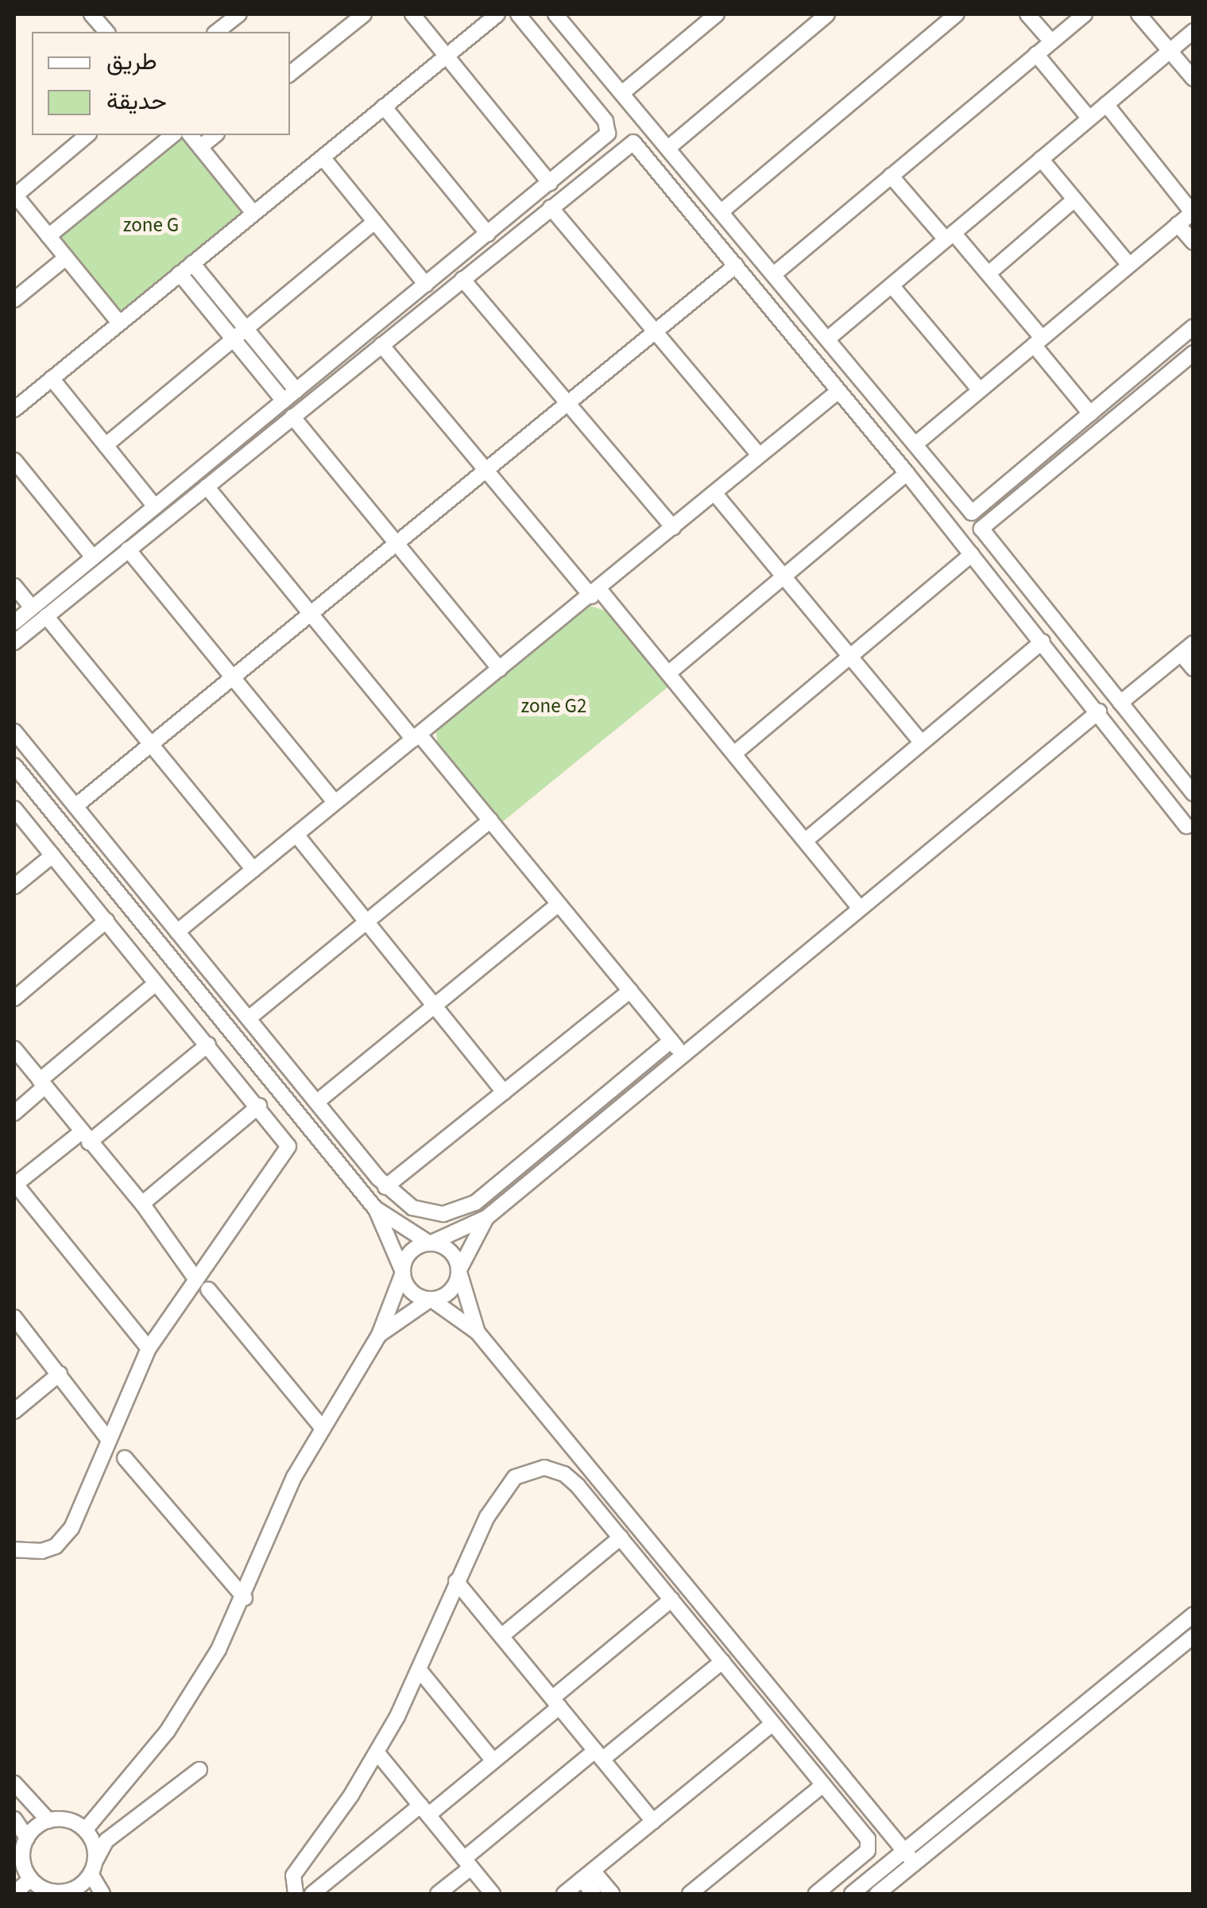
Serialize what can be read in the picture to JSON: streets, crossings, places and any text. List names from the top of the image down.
{
  "parks": ["zone G", "zone G2"],
  "legend": ["طريق", "حديقة"]
}
